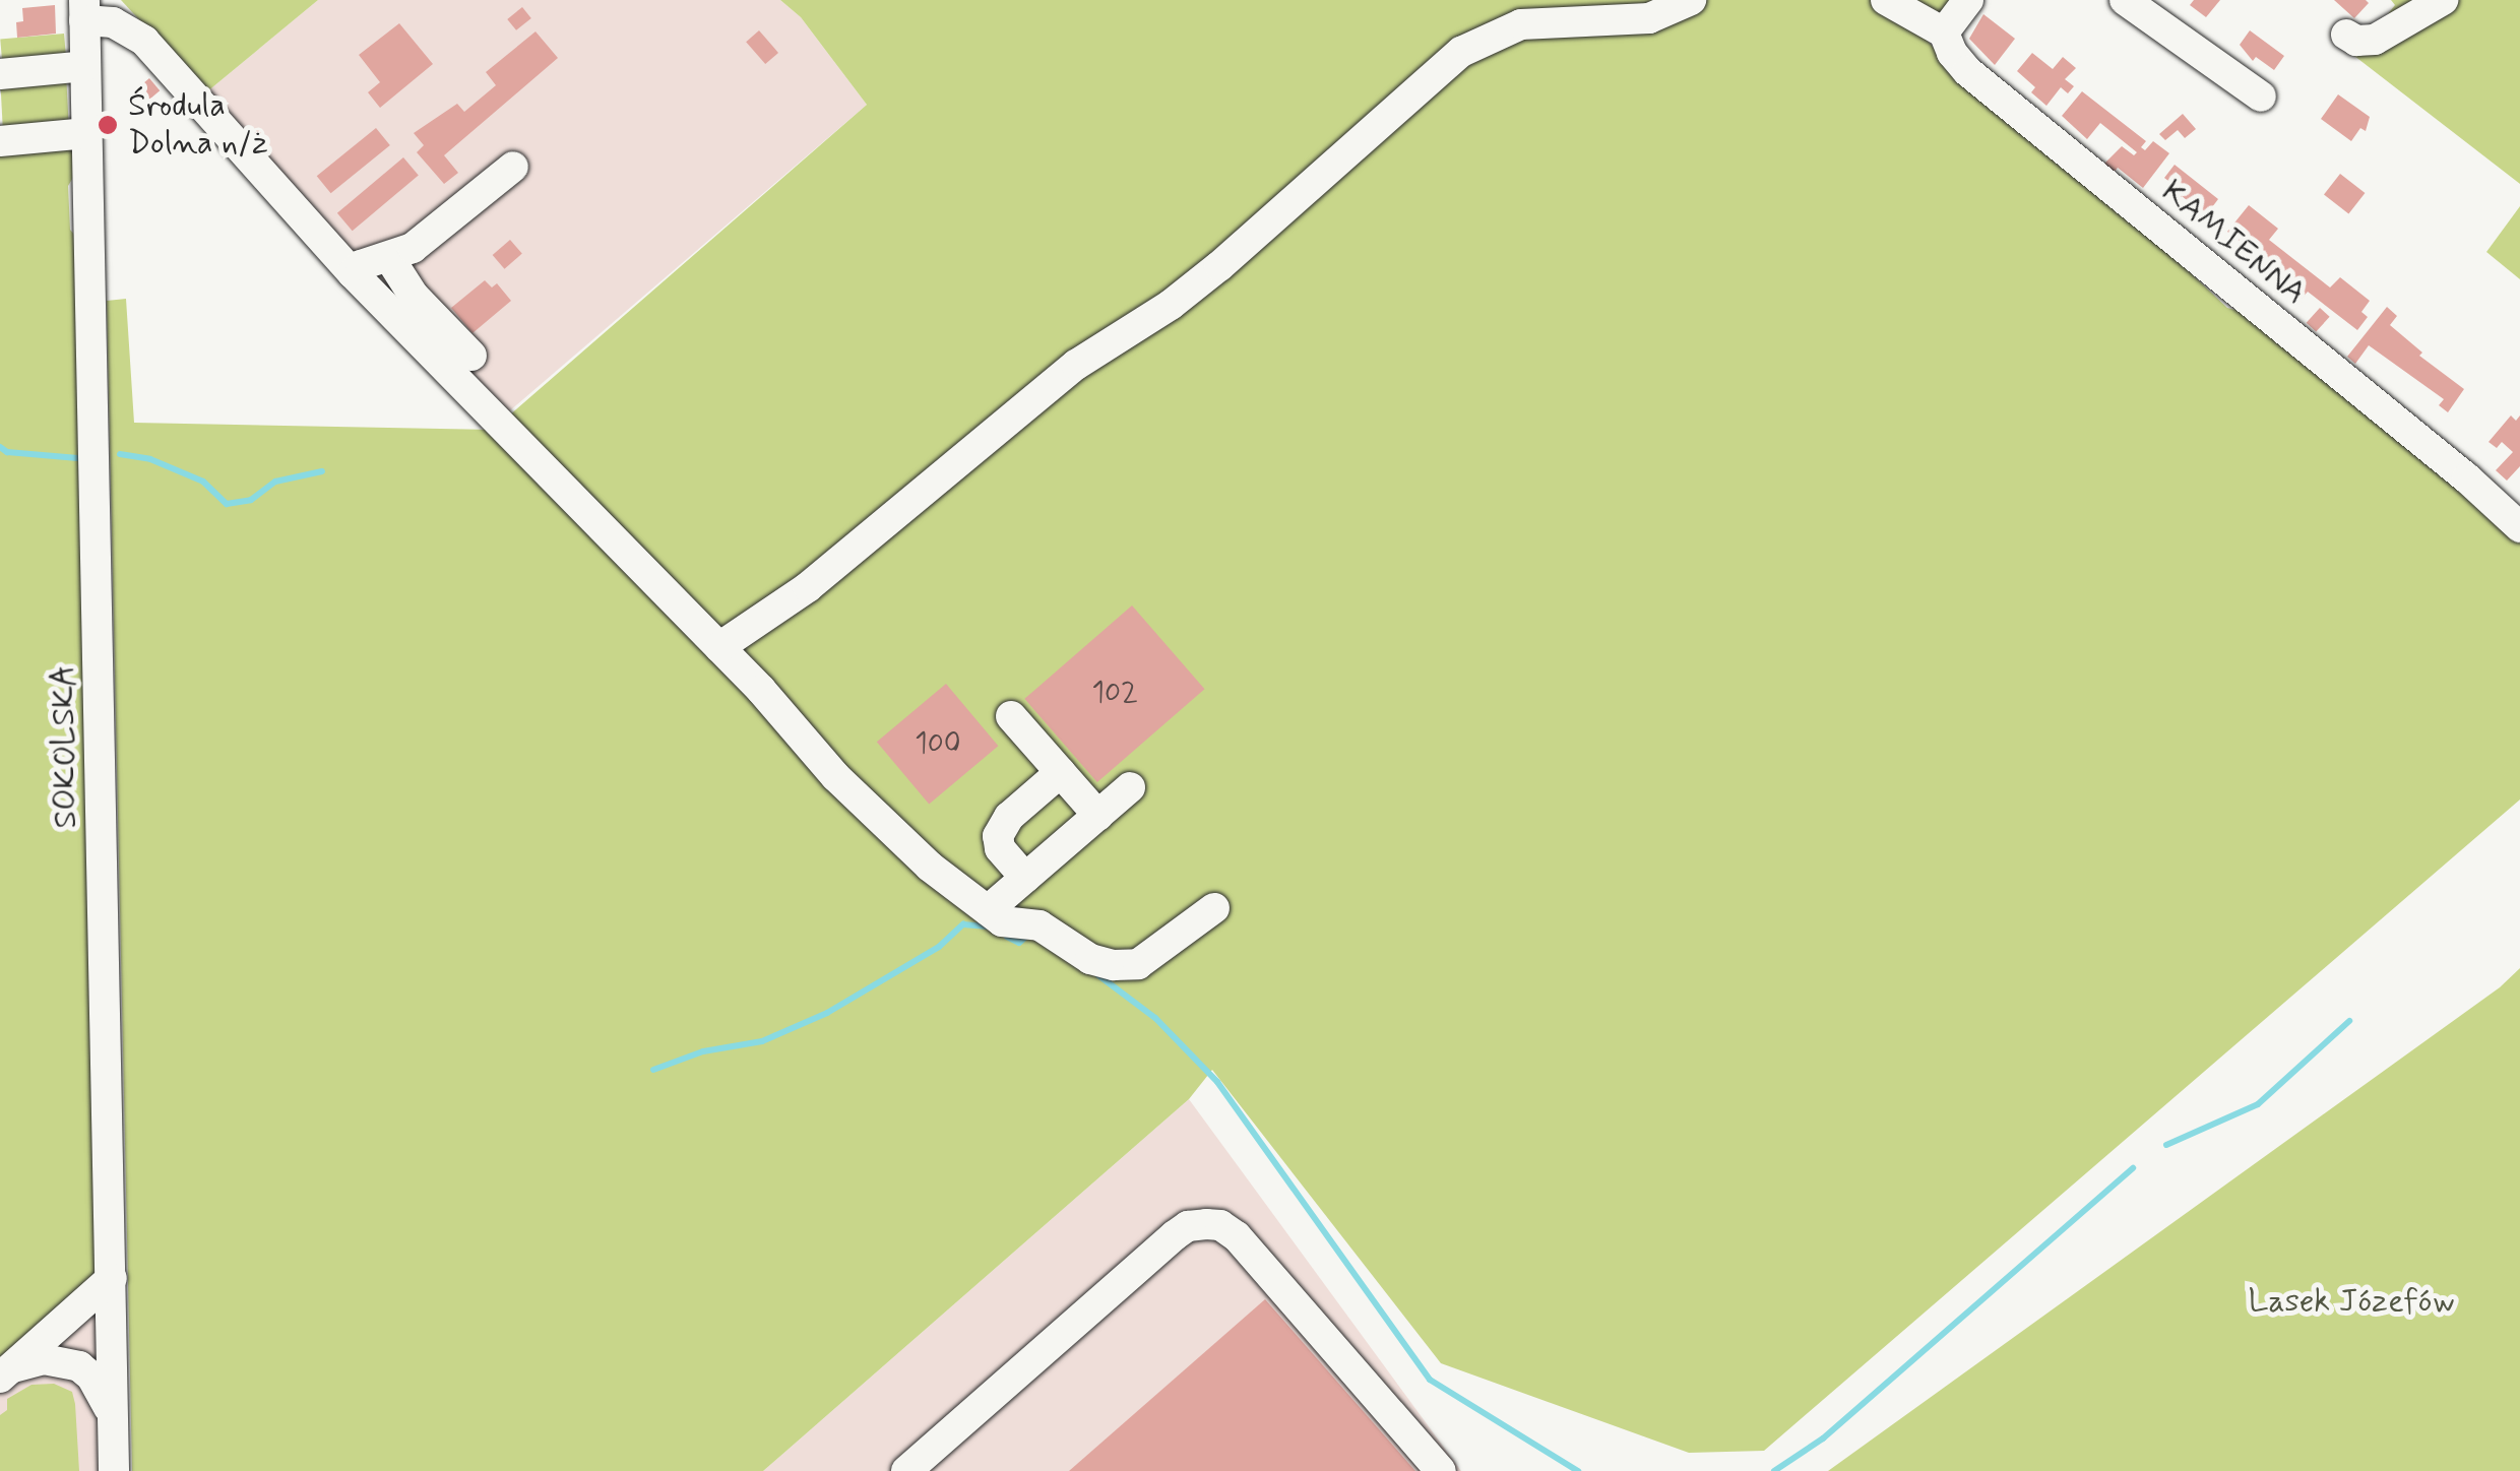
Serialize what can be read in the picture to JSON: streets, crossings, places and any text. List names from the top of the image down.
{
  "streets": {
    "street": ["KAMIENNA", "SOKOLSKA"]
  },
  "parks": ["Lasek Józefów"],
  "places": ["Środula Dolna n/ż"],
  "house_numbers": ["102", "100"]
}
